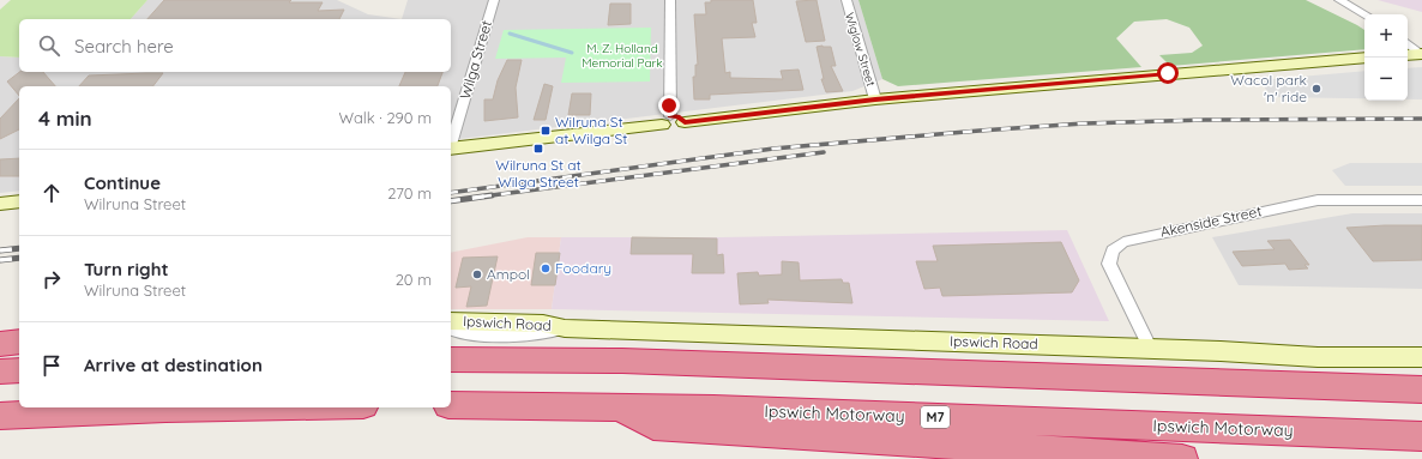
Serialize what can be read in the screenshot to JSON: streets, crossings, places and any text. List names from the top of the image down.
{
  "streets": {
    "highway": ["Ipswich Motorway", "M7"],
    "main road": ["Ipswich Road"],
    "street": ["Wiglow Street", "Wilga Street", "Akenside Street"]
  },
  "crossings": [
    ["Akenside Street", "Ipswich Road"]
  ],
  "parks": ["M. Z. Holland Memorial Park"],
  "places": {
    "other": ["Wacol park 'n' ride", "Foodary", "Ampol"],
    "transit": ["Wilruna St at Wilga St", "Wilruna St at Wilga Street"]
  },
  "page": {
    "map_buttons": ["+", "−"],
    "search": "Search here",
    "heading": ["4 min", "Walk · 290 m"],
    "list": [
      ["Continue", "Wilruna Street", "270 m"],
      ["Turn right", "Wilruna Street", "20 m"],
      "Arrive at destination"
    ]
  }
}
